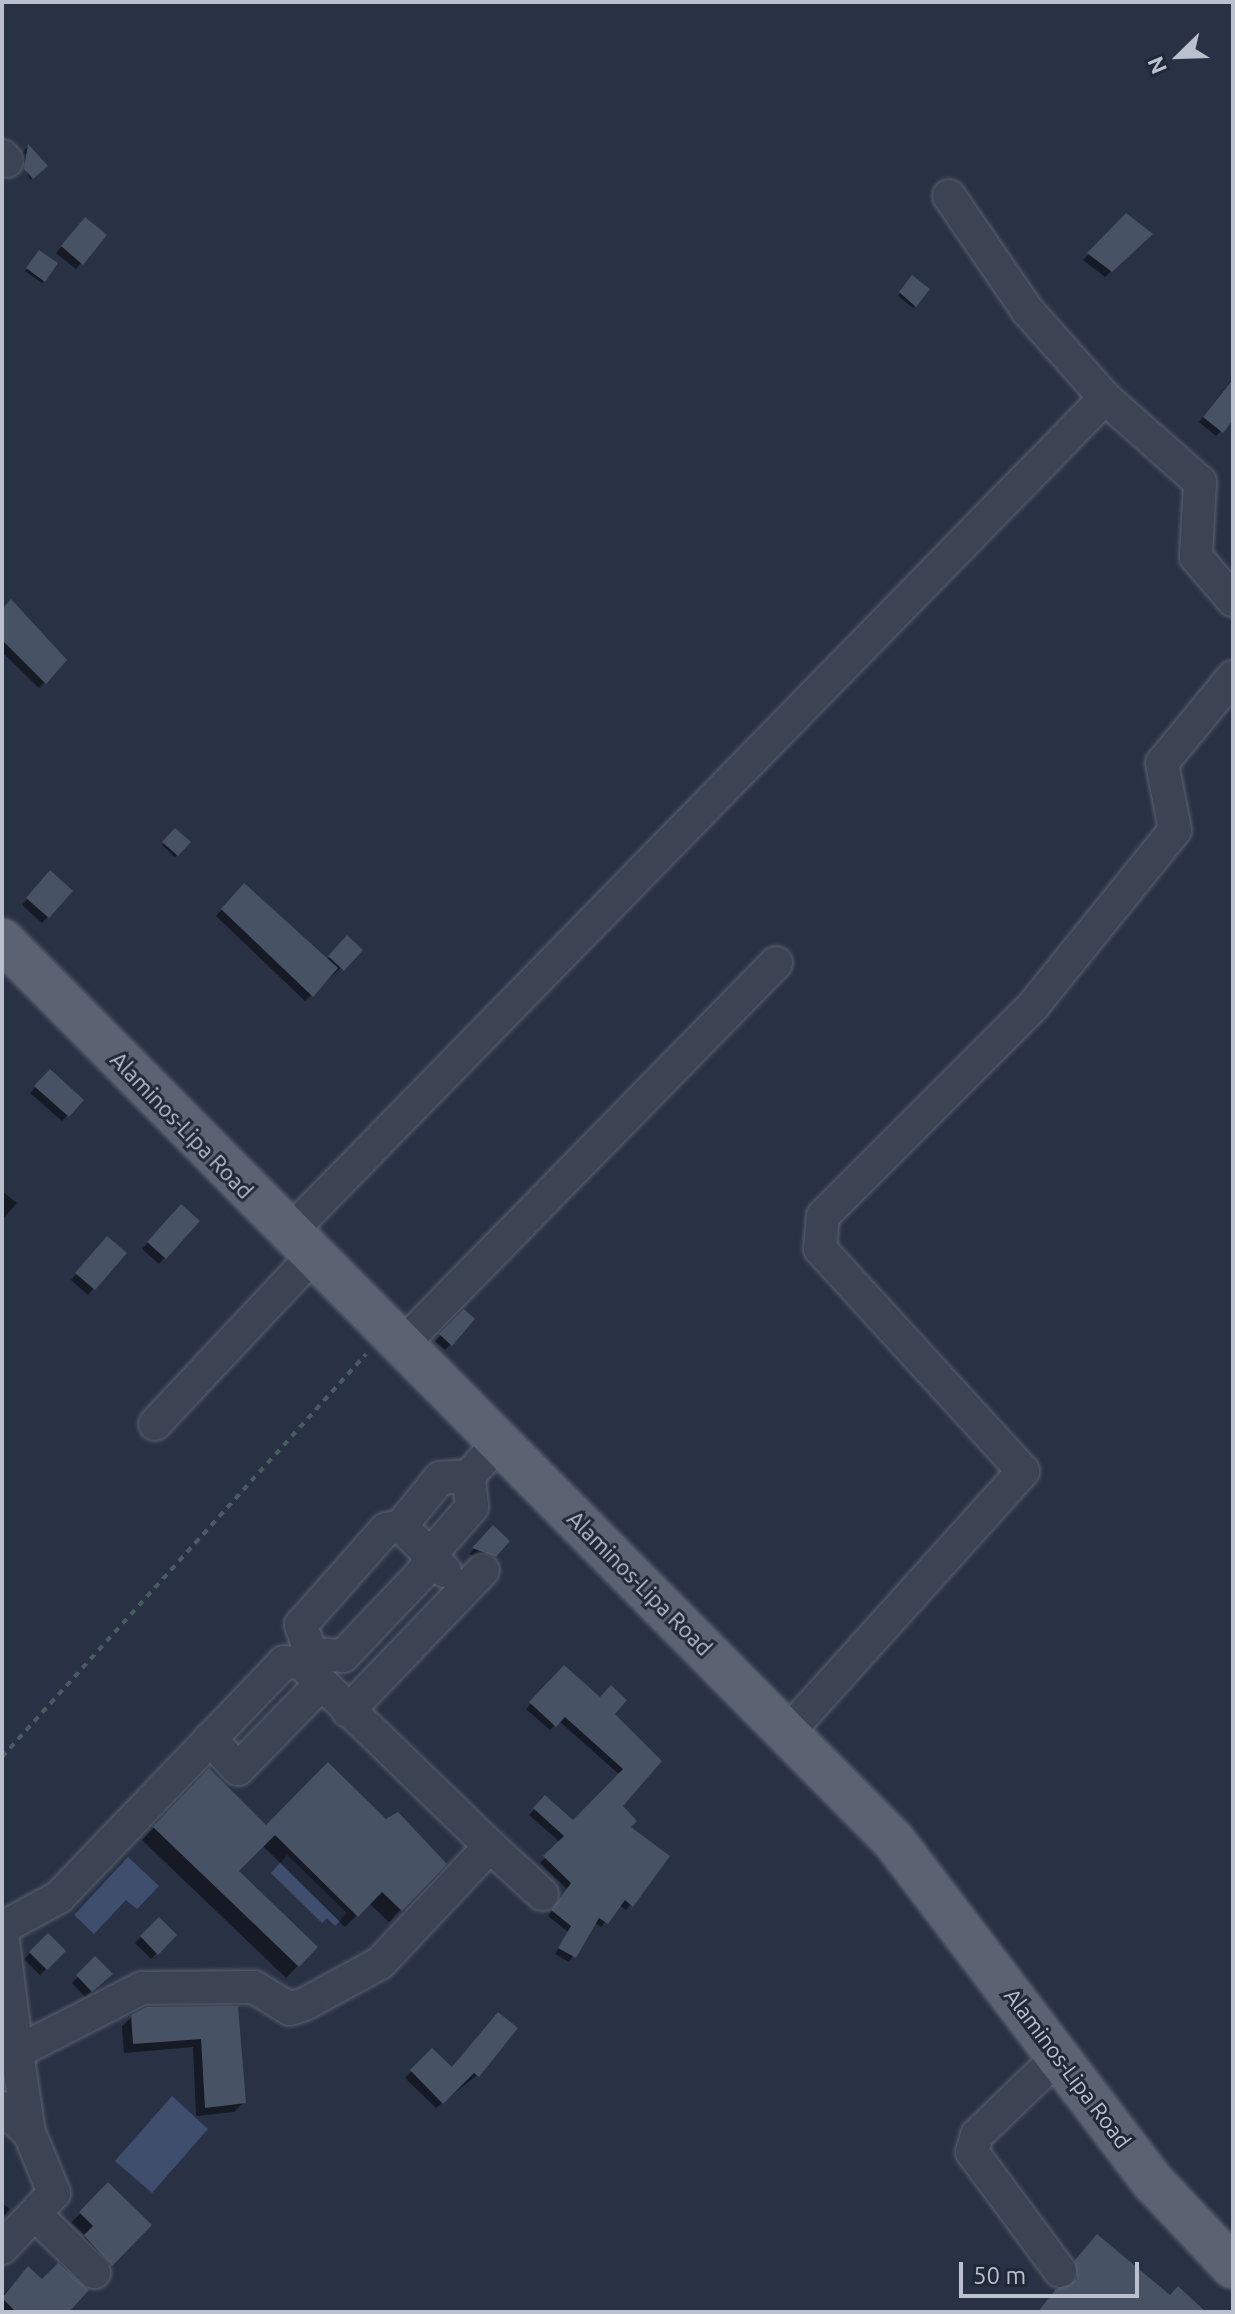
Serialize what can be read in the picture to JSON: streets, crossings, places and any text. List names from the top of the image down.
{
  "streets": {
    "main road": ["Alaminos-Lipa Road"]
  },
  "scale_bar": "50 m",
  "north": "bottom left"
}
